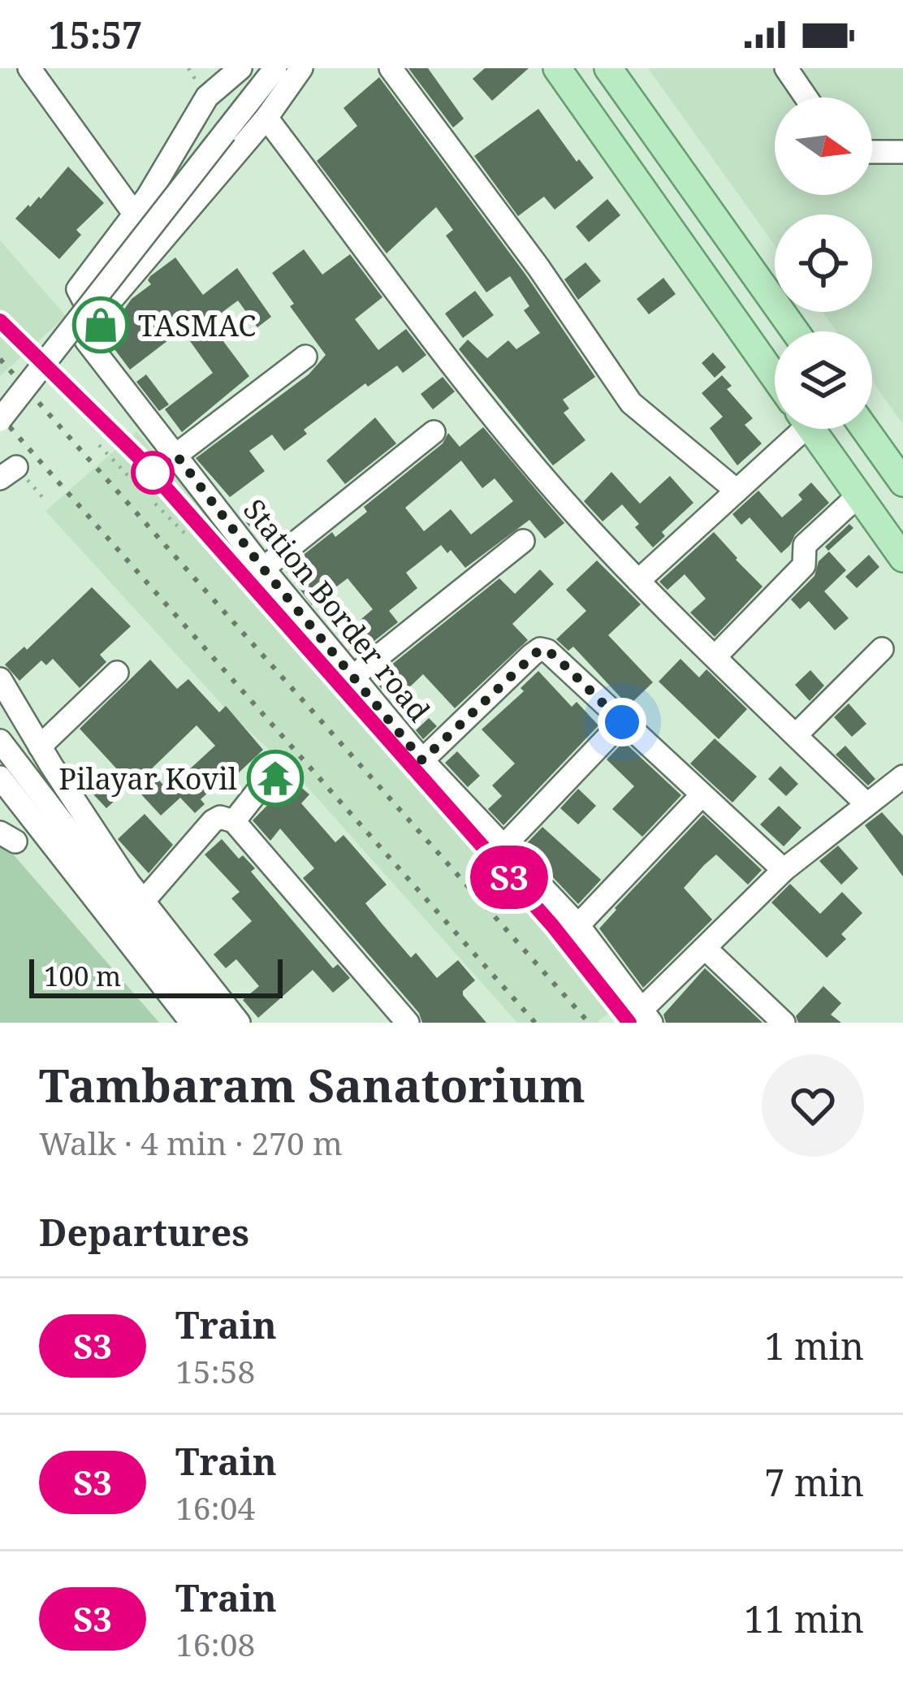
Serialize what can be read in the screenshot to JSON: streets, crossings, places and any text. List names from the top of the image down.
{
  "streets": {
    "street": ["Station Border road"]
  },
  "places": {
    "shop": ["TASMAC"],
    "temple": ["Pilayar Kovil"]
  },
  "scale_bar": "100 m",
  "north": "right",
  "page": {
    "status": "15:57",
    "on_map": "S3",
    "scale": "100 m",
    "heading": [
      ["Tambaram Sanatorium", "Walk · 4 min · 270 m"],
      "Departures"
    ],
    "list": [
      {
        "mark": "S3",
        "name": "Train",
        "note": "15:58",
        "value": "1 min"
      },
      {
        "mark": "S3",
        "name": "Train",
        "note": "16:04",
        "value": "7 min"
      },
      {
        "mark": "S3",
        "name": "Train",
        "note": "16:08",
        "value": "11 min"
      }
    ]
  }
}
